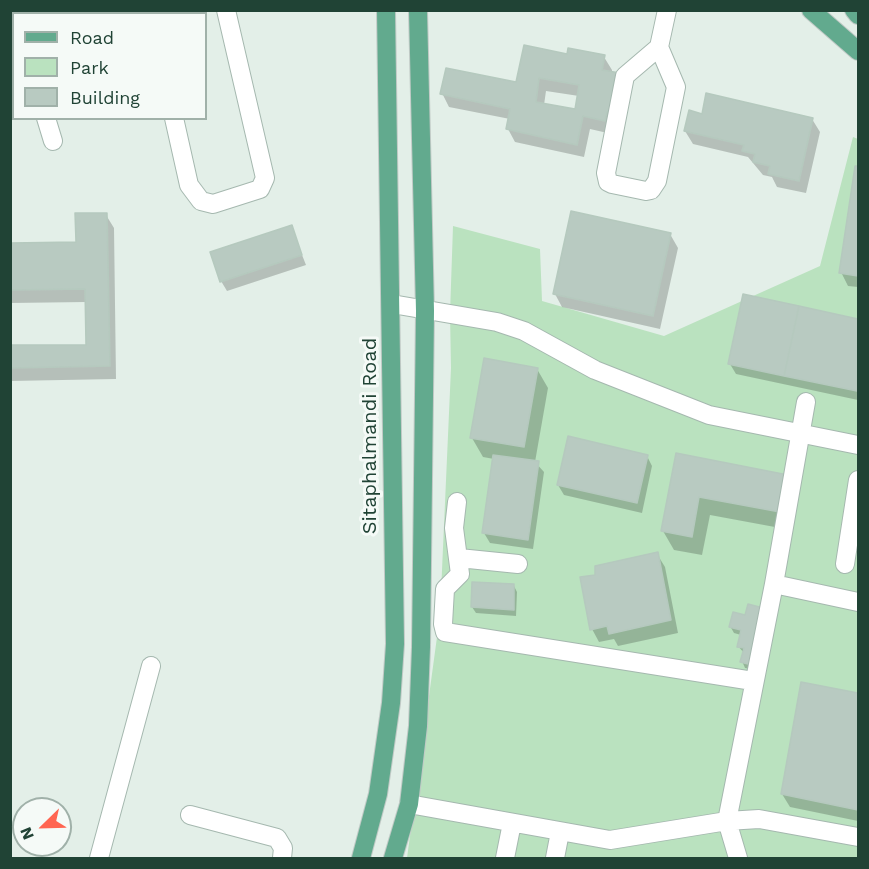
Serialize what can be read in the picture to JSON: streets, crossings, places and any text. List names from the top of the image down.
{
  "streets": {
    "main road": ["Sitaphalmandi Road"]
  },
  "legend": ["Road", "Park", "Building"],
  "north": "bottom left"
}
